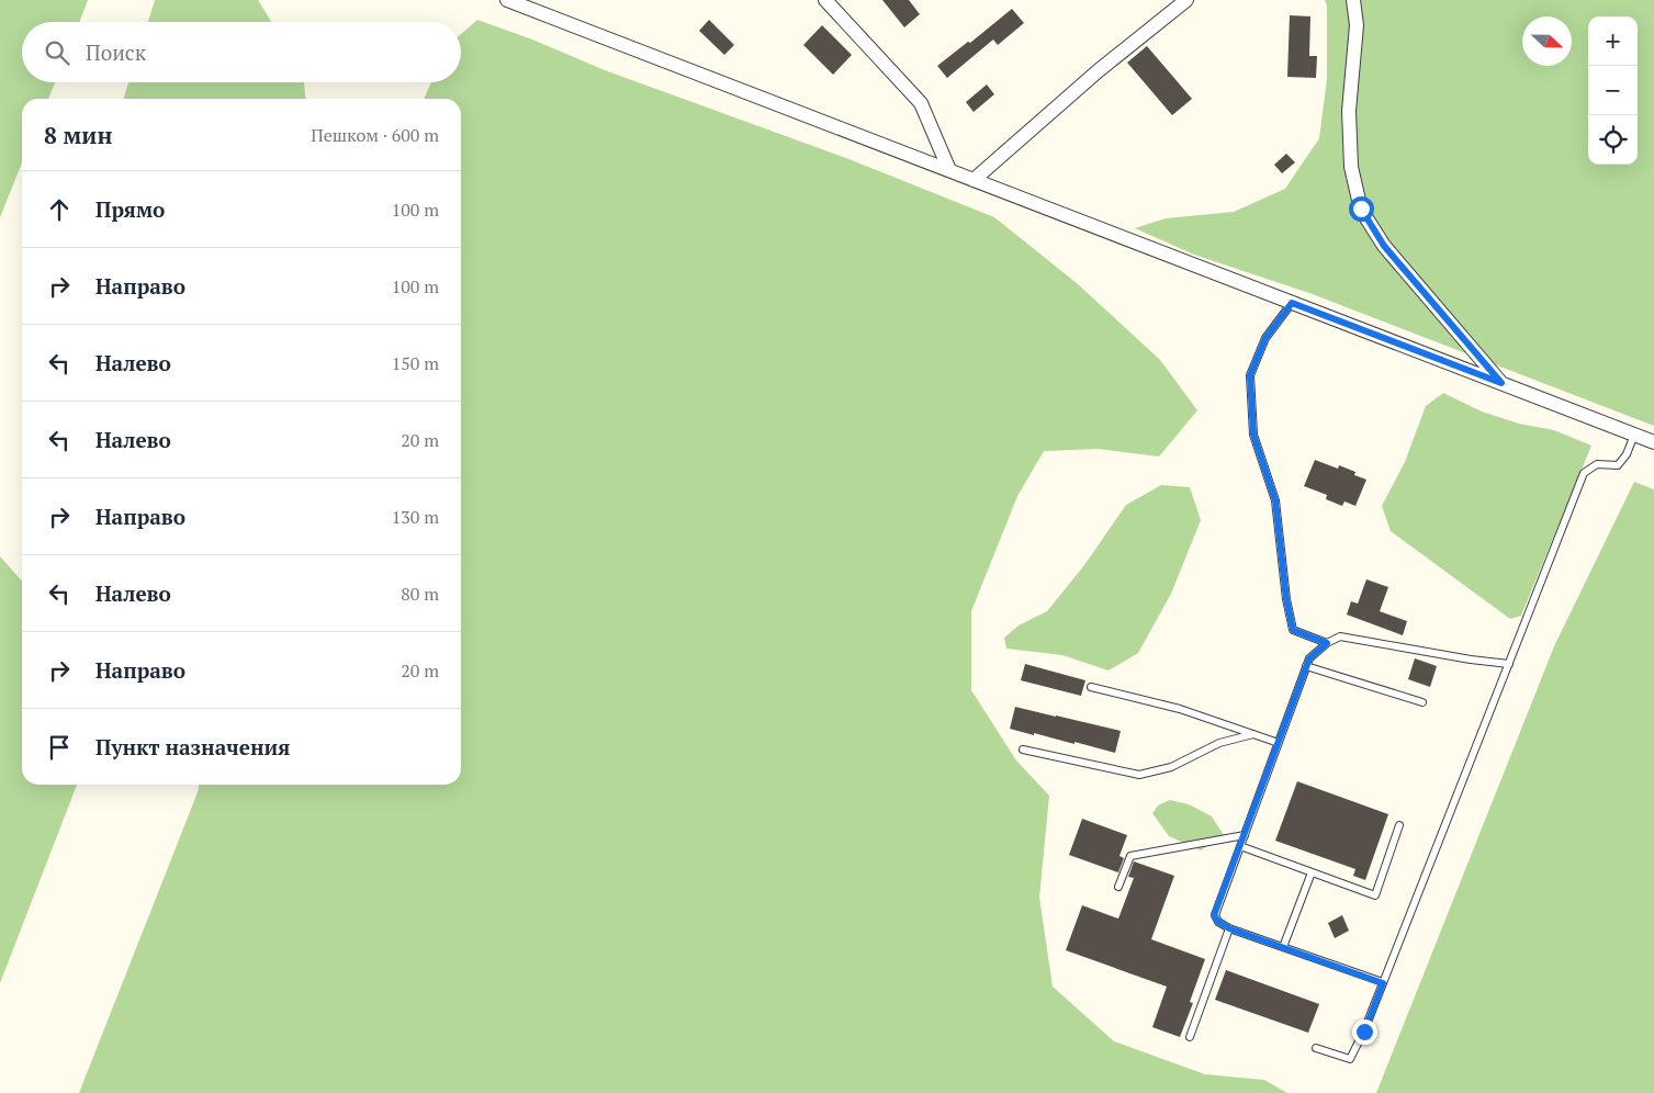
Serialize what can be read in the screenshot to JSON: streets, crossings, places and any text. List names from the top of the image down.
{
  "north": "right",
  "page": {
    "map_buttons": ["+", "−"],
    "search": "Поиск",
    "heading": ["8 мин", "Пешком · 600 m"],
    "list": [
      ["Прямо", "100 m"],
      ["Направо", "100 m"],
      ["Налево", "150 m"],
      ["Налево", "20 m"],
      ["Направо", "130 m"],
      ["Налево", "80 m"],
      ["Направо", "20 m"],
      "Пункт назначения"
    ]
  }
}
